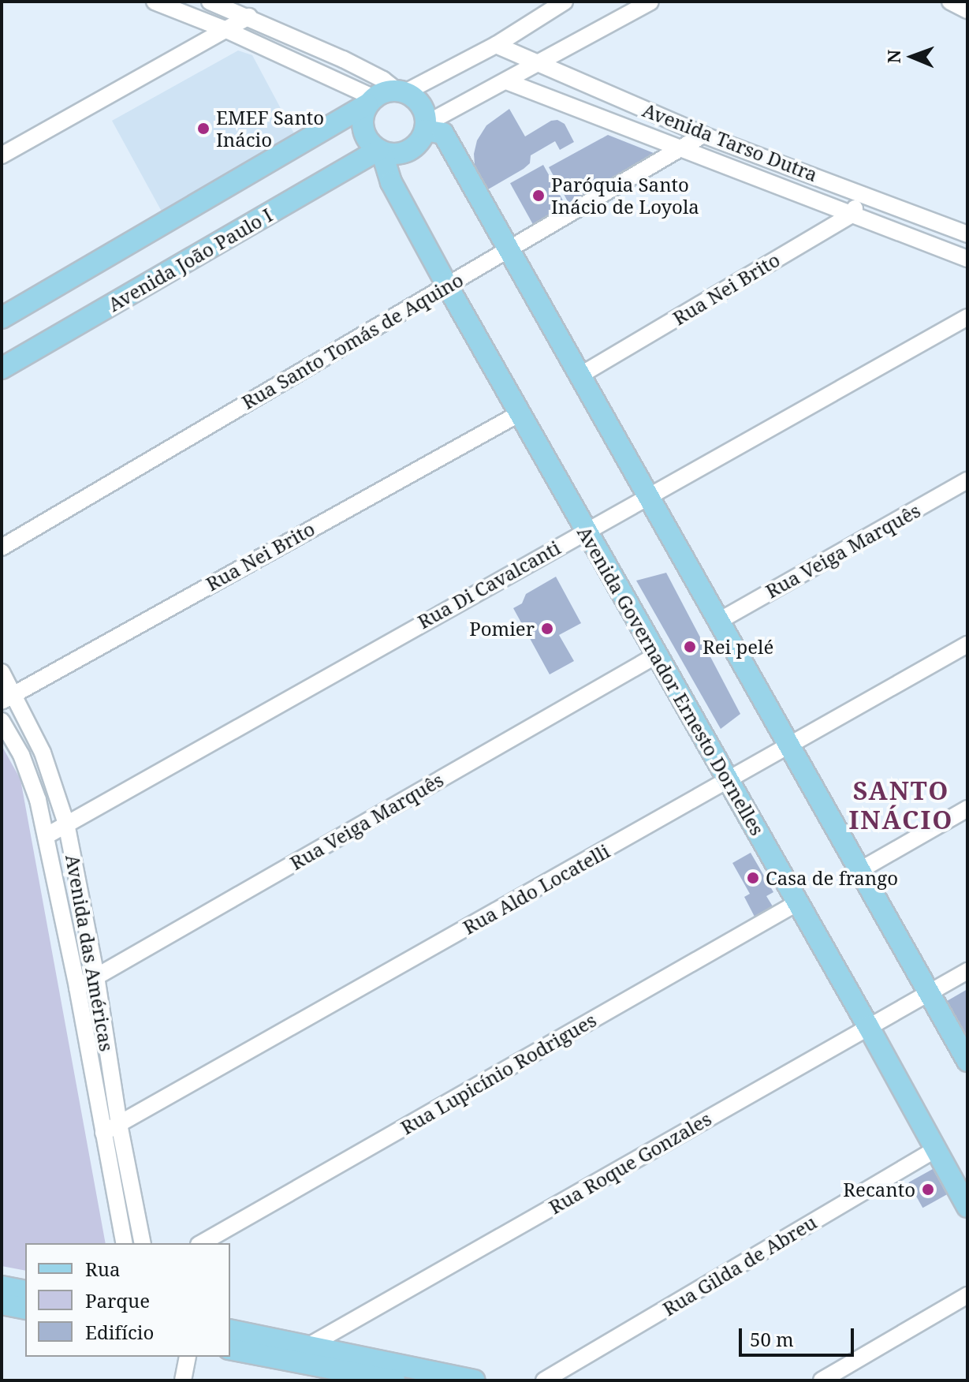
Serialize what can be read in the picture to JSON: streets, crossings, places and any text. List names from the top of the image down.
{
  "streets": {
    "main road": ["Avenida João Paulo I", "Avenida Governador Ernesto Dornelles"],
    "street": [
      "Avenida Tarso Dutra",
      "Rua Nei Brito",
      "Rua Santo Tomás de Aquino",
      "Rua Veiga Marquês",
      "Rua Di Cavalcanti",
      "Rua Aldo Locatelli",
      "Avenida das Américas",
      "Rua Lupicínio Rodrigues",
      "Rua Roque Gonzales",
      "Rua Gilda de Abreu"
    ]
  },
  "crossings": [
    ["Avenida Tarso Dutra", "Rua Nei Brito"],
    ["Avenida Tarso Dutra", "Rua Santo Tomás de Aquino"],
    ["Avenida João Paulo I", "Avenida Governador Ernesto Dornelles"],
    ["Rua Nei Brito", "Avenida Governador Ernesto Dornelles"],
    ["Rua Nei Brito", "Avenida das Américas"],
    ["Rua Santo Tomás de Aquino", "Avenida Governador Ernesto Dornelles"],
    ["Rua Veiga Marquês", "Avenida Governador Ernesto Dornelles"],
    ["Rua Veiga Marquês", "Avenida das Américas"],
    ["Rua Di Cavalcanti", "Avenida Governador Ernesto Dornelles"],
    ["Rua Di Cavalcanti", "Avenida das Américas"],
    ["Avenida Governador Ernesto Dornelles", "Rua Aldo Locatelli"],
    ["Avenida Governador Ernesto Dornelles", "Rua Lupicínio Rodrigues"],
    ["Avenida Governador Ernesto Dornelles", "Rua Roque Gonzales"],
    ["Avenida Governador Ernesto Dornelles", "Rua Gilda de Abreu"],
    ["Rua Aldo Locatelli", "Avenida das Américas"]
  ],
  "districts": ["SANTO INÁCIO"],
  "places": [
    "EMEF Santo Inácio",
    "Paróquia Santo Inácio de Loyola",
    "Pomier",
    "Rei pelé",
    "Casa de frango",
    "Recanto"
  ],
  "legend": ["Rua", "Parque", "Edifício"],
  "scale_bar": "50 m",
  "north": "left"
}
